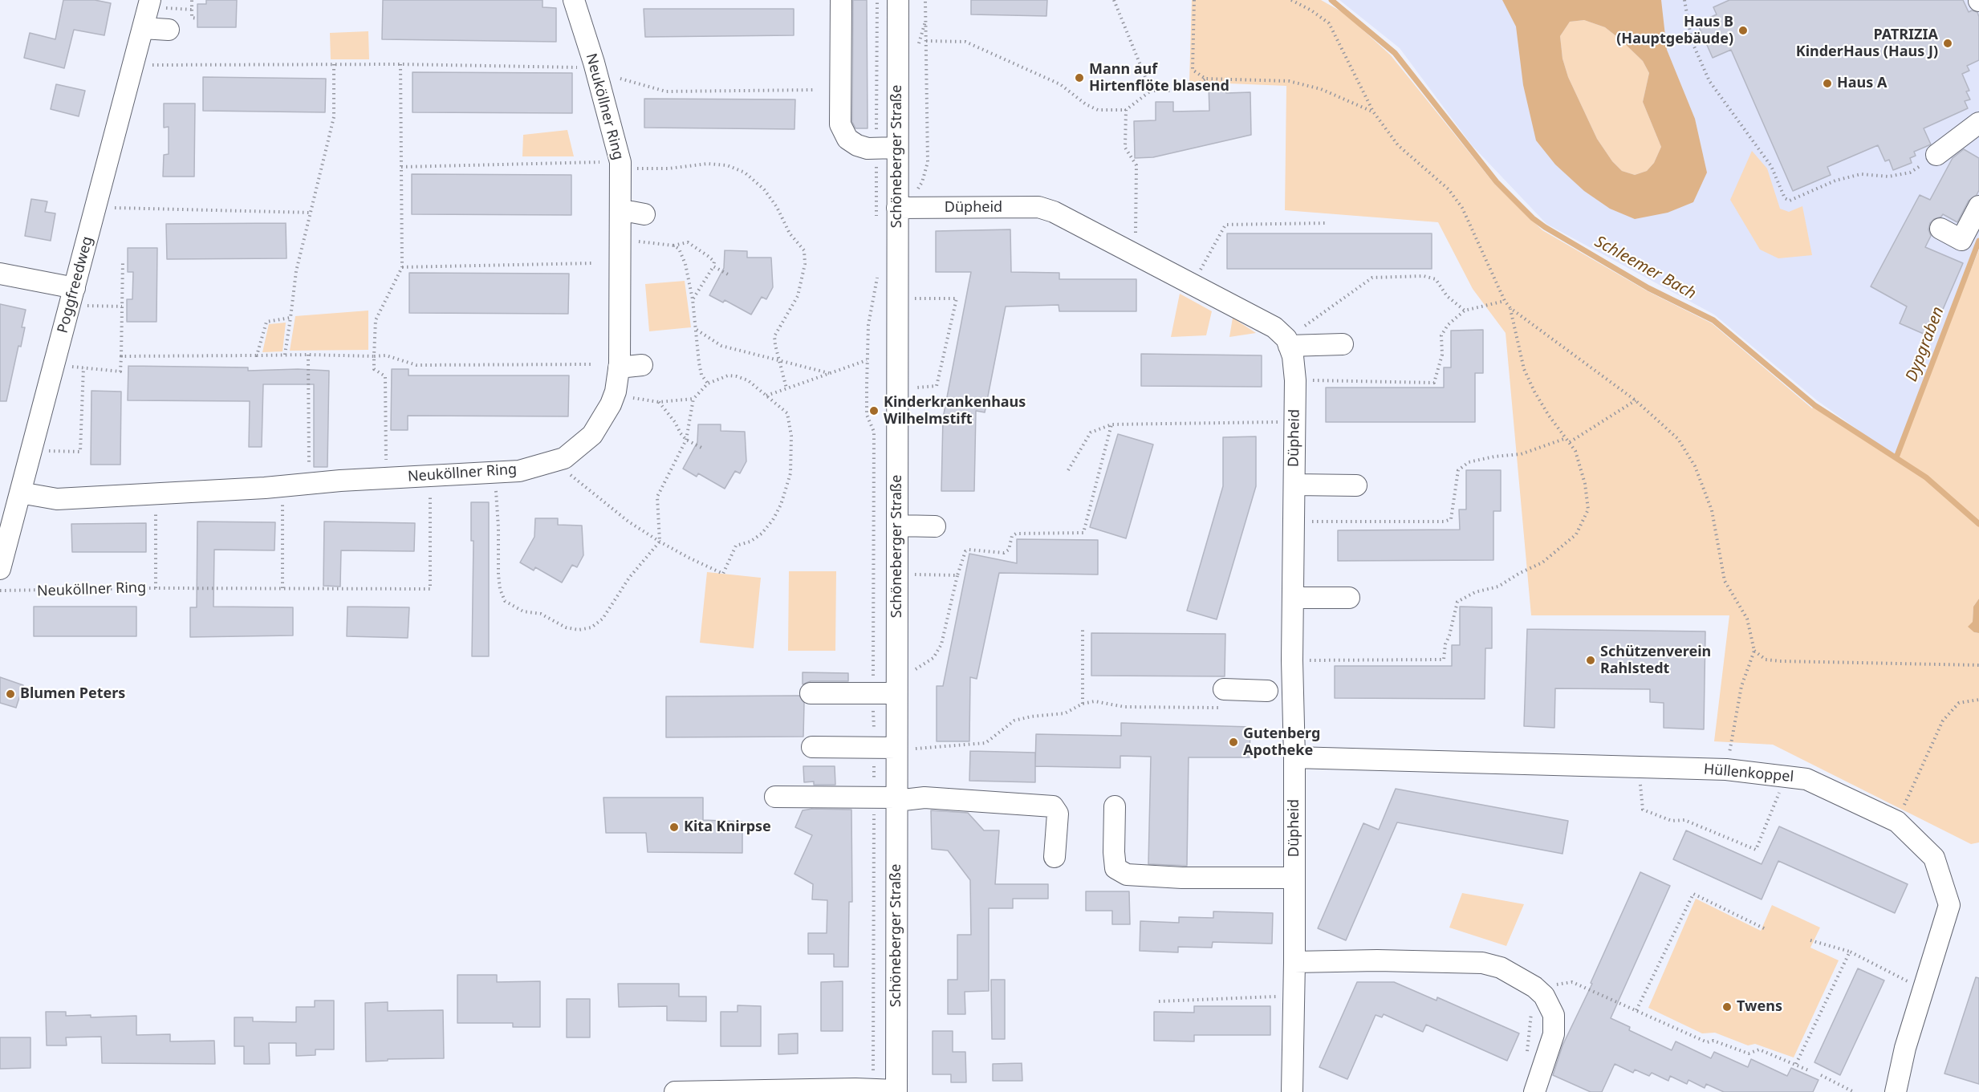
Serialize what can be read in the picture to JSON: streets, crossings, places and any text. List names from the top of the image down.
{
  "streets": {
    "street": [
      "Neuköllner Ring",
      "Schöneberger Straße",
      "Düpheid",
      "Poggfreedweg",
      "Hüllenkoppel"
    ]
  },
  "crossings": [
    ["Neuköllner Ring", "Poggfreedweg"],
    ["Schöneberger Straße", "Düpheid"],
    ["Düpheid", "Hüllenkoppel"]
  ],
  "water": ["Schleemer Bach", "Dypgraben"],
  "places": [
    "Haus B (Hauptgebäude)",
    "PATRIZIA KinderHaus (Haus J)",
    "Mann auf Hirtenflöte blasend",
    "Haus A",
    "Kinderkrankenhaus Wilhelmstift",
    "Schützenverein Rahlstedt",
    "Blumen Peters",
    "Gutenberg Apotheke",
    "Kita Knirpse",
    "Twens"
  ]
}
